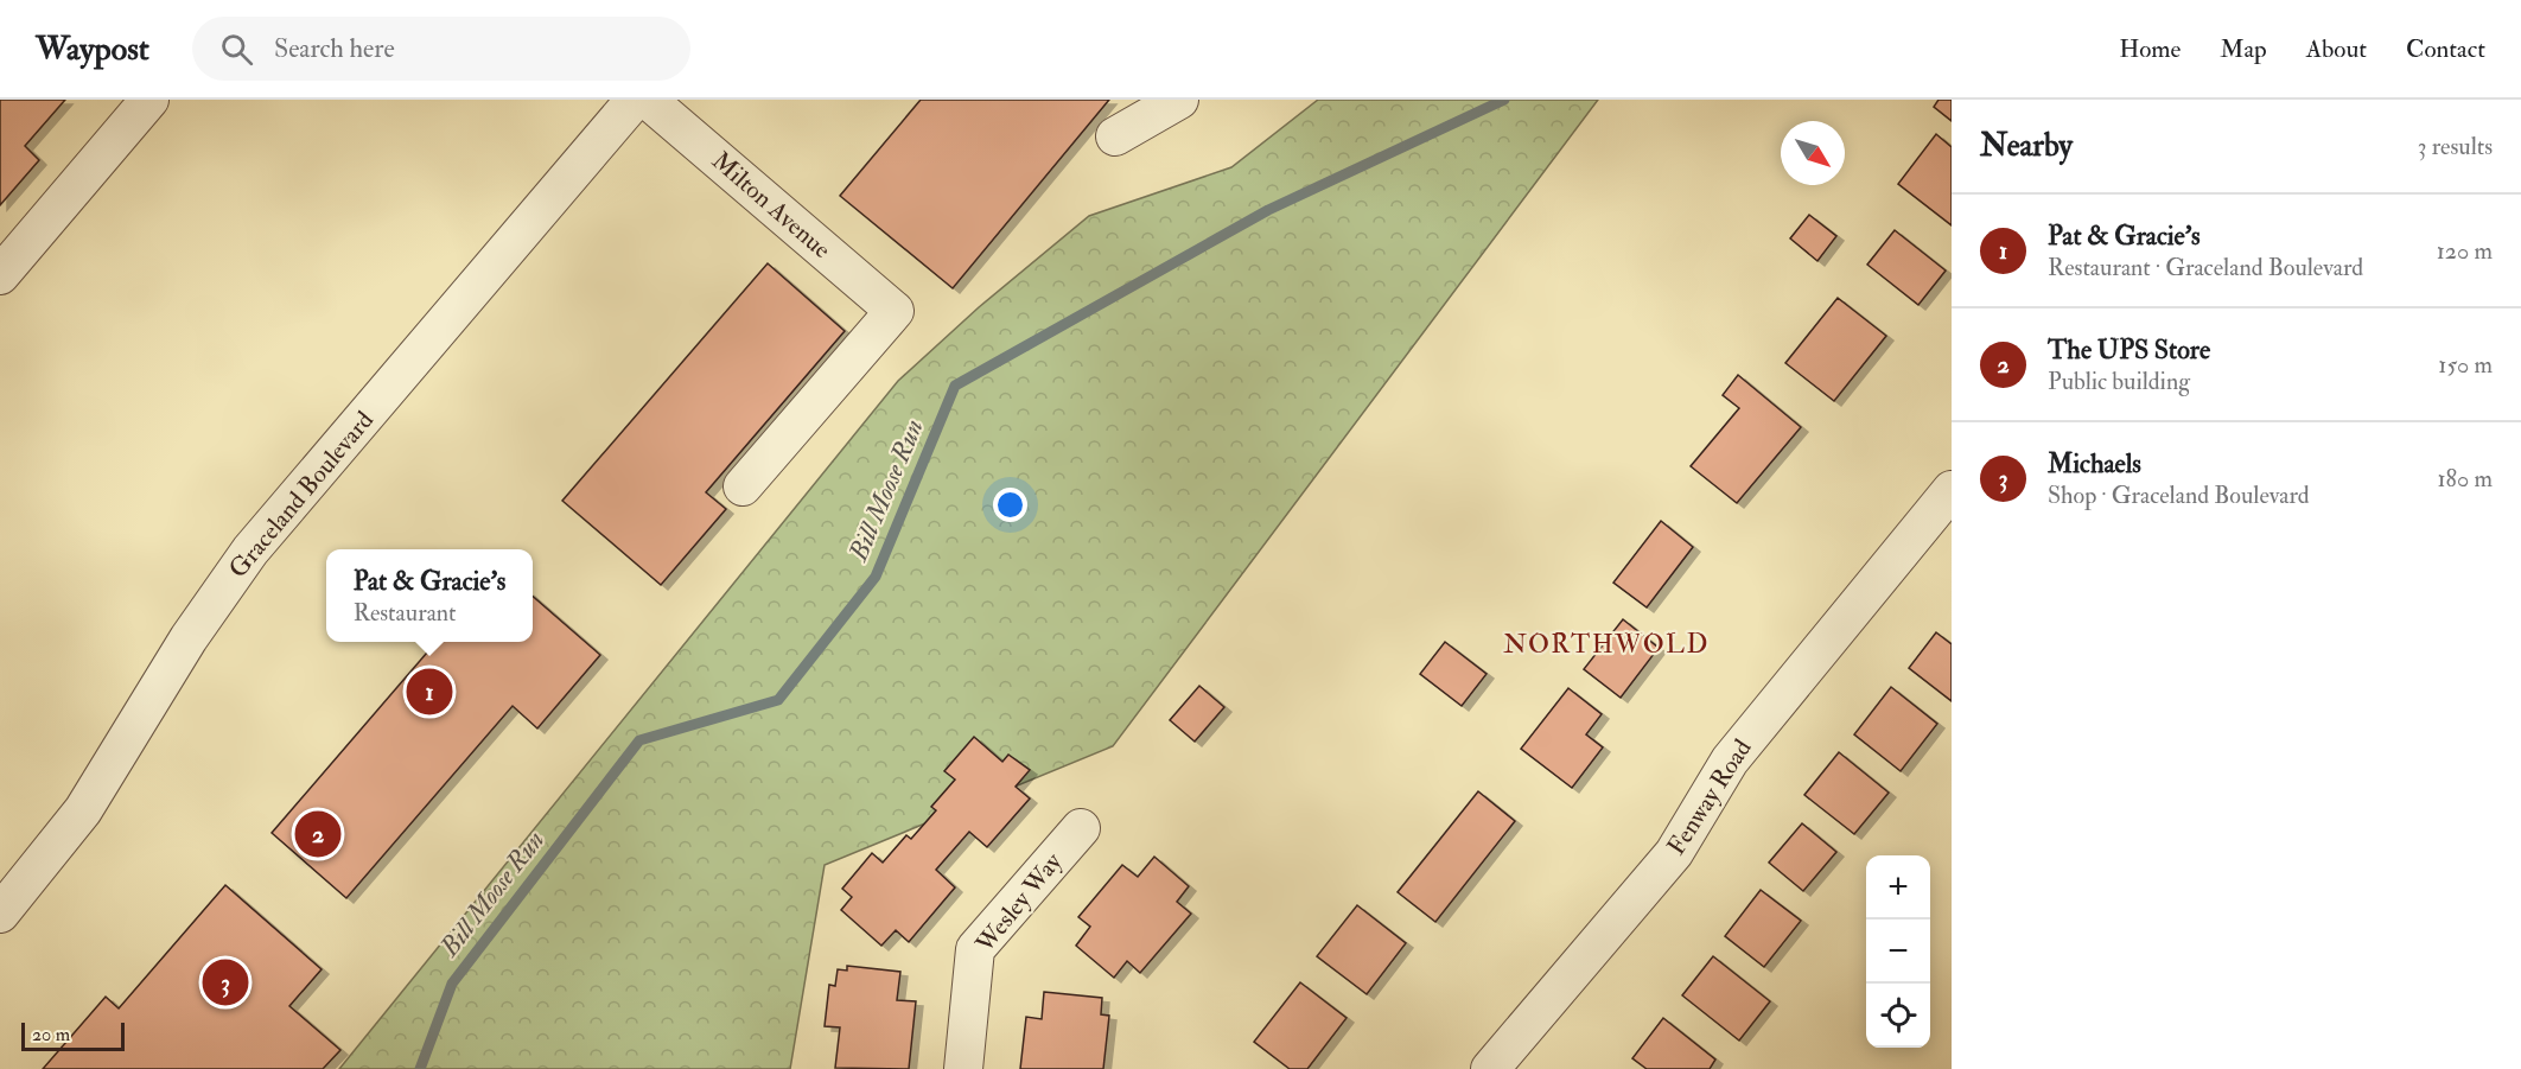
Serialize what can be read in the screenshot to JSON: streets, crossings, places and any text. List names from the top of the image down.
{
  "streets": {
    "street": [
      "Milton Avenue",
      "Graceland Boulevard",
      "Fenway Road",
      "Wesley Way"
    ]
  },
  "districts": ["NORTHWOLD"],
  "water": ["Bill Moose Run"],
  "scale_bar": "20 m",
  "north": "bottom right",
  "page": {
    "header": "Waypost",
    "search": "Search here",
    "nav": [
      "Home",
      "Map",
      "About",
      "Contact"
    ],
    "heading": ["Nearby", "3 results"],
    "list": [
      {
        "mark": "1",
        "name": "Pat & Gracie’s",
        "note": "Restaurant · Graceland Boulevard",
        "value": "120 m"
      },
      {
        "mark": "2",
        "name": "The UPS Store",
        "note": "Public building",
        "value": "150 m"
      },
      {
        "mark": "3",
        "name": "Michaels",
        "note": "Shop · Graceland Boulevard",
        "value": "180 m"
      }
    ],
    "popup": ["Pat & Gracie’s", "Restaurant"],
    "pins": ["1", "2", "3"],
    "map_buttons": ["+", "−"],
    "scale": "20 m"
  }
}
